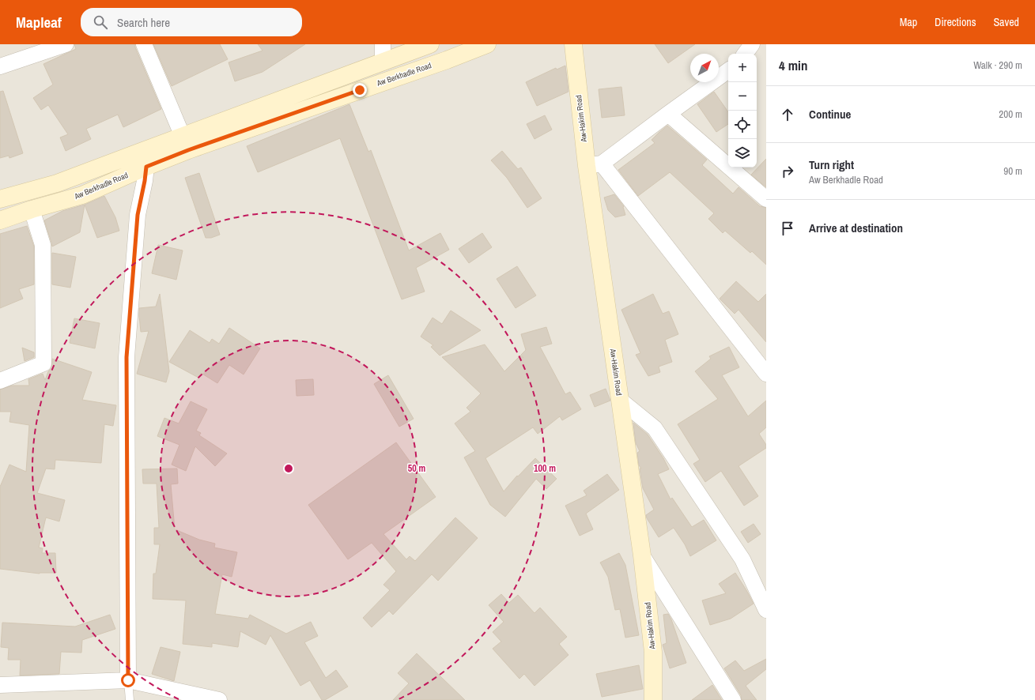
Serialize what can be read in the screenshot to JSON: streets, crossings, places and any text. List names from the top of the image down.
{
  "streets": {
    "main road": ["Aw Berkhadle Road", "Aw-Hakim Road"]
  },
  "north": "top right",
  "page": {
    "header": "Mapleaf",
    "search": "Search here",
    "nav": ["Map", "Directions", "Saved"],
    "heading": ["4 min", "Walk · 290 m"],
    "map_buttons": ["+", "−"],
    "list": [
      ["Continue", "200 m"],
      ["Turn right", "Aw Berkhadle Road", "90 m"],
      "Arrive at destination"
    ]
  },
  "rings": ["50 m", "100 m"]
}
